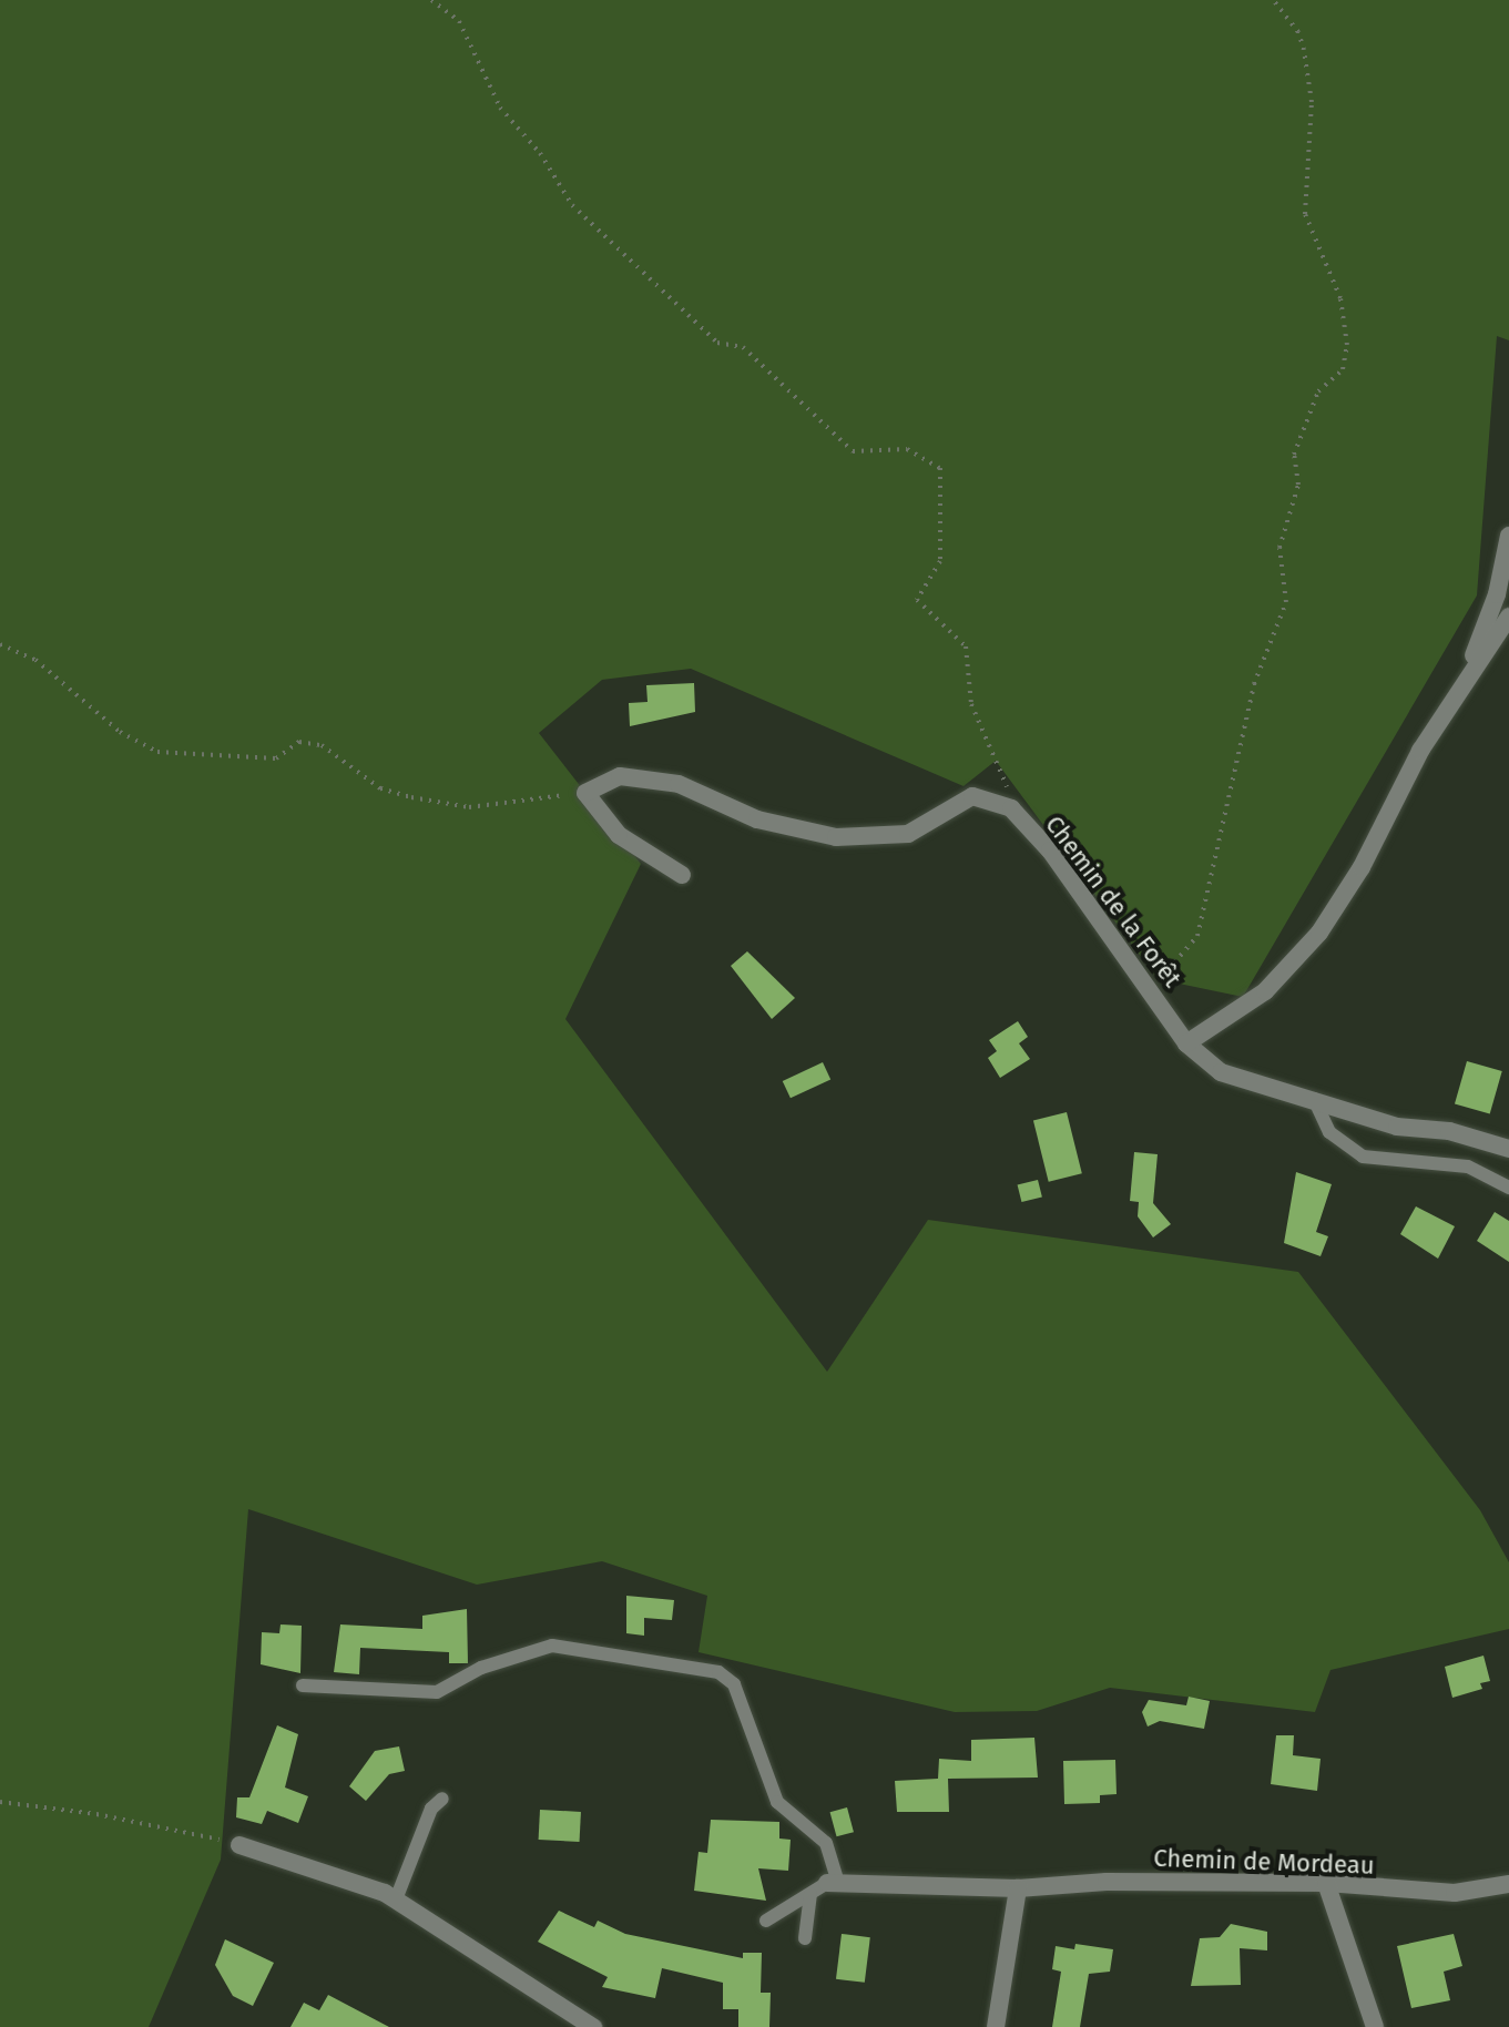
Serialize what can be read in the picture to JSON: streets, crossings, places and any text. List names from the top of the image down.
{
  "streets": {
    "street": ["Chemin de la Forêt", "Chemin de Mordeau"]
  }
}
